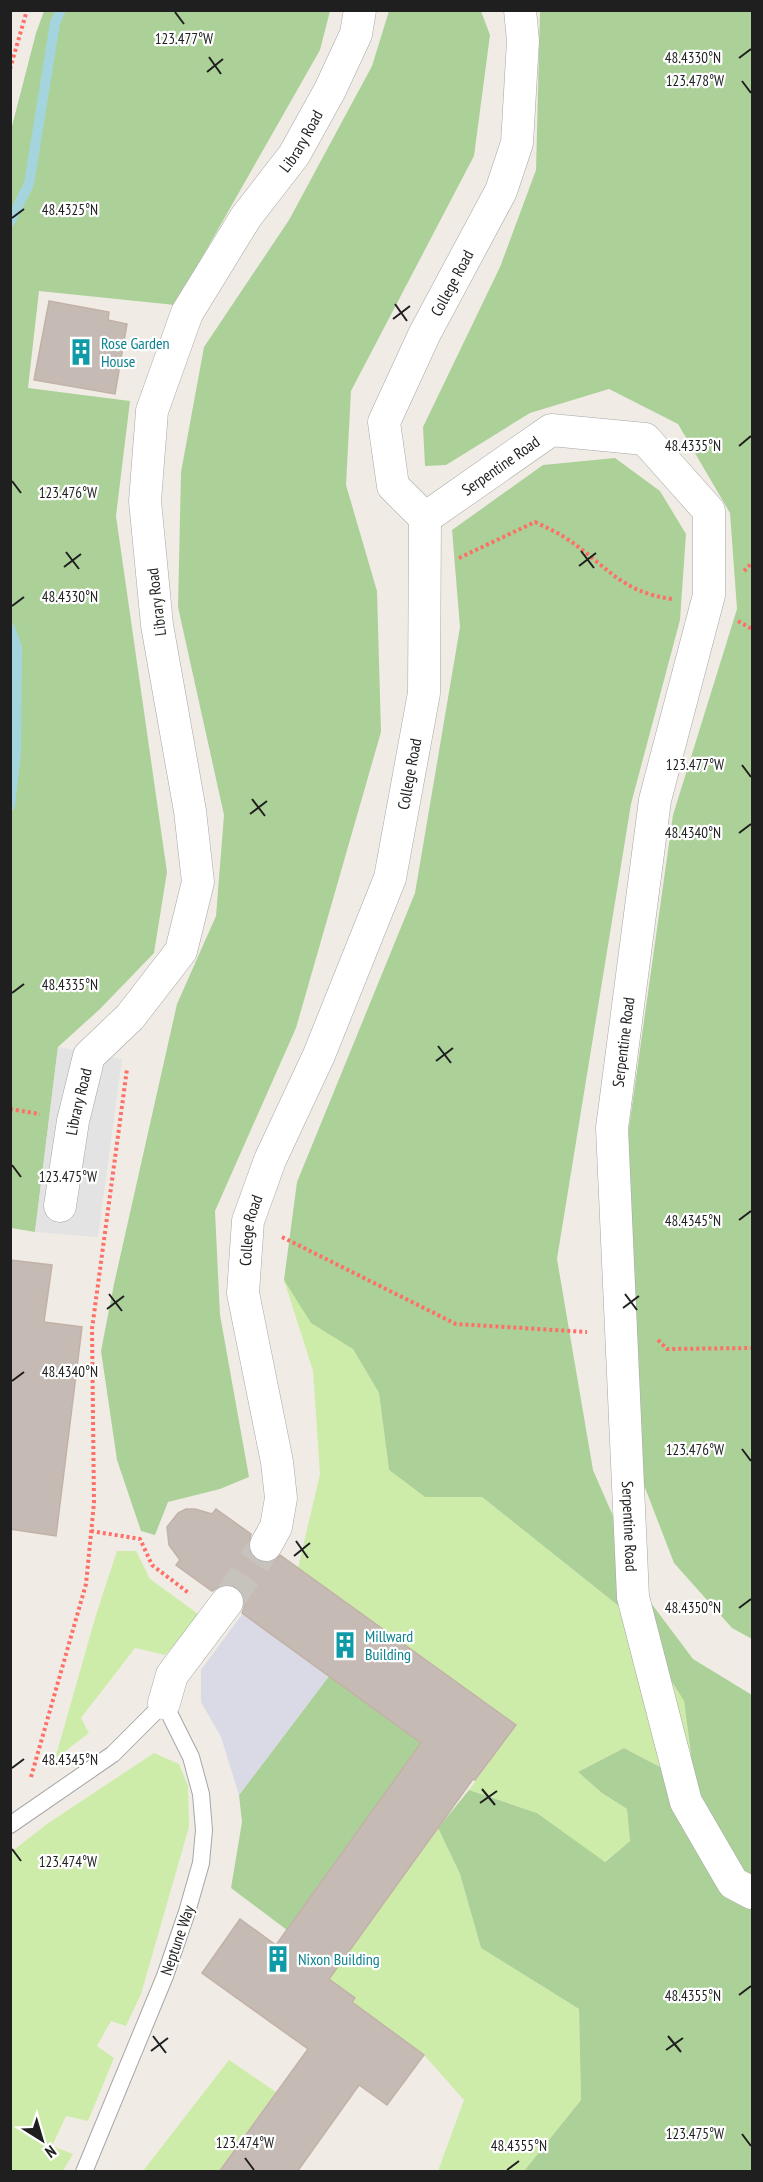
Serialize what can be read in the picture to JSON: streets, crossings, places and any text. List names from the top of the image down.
{
  "streets": {
    "street": ["Library Road", "College Road", "Serpentine Road"],
    "lane": ["Neptune Way"]
  },
  "crossings": [
    ["College Road", "Serpentine Road"]
  ],
  "places": {
    "building": ["Rose Garden House", "Millward Building", "Nixon Building"]
  },
  "north": "bottom right",
  "coordinates": [
    "123.477°W",
    "48.4330°N",
    "123.478°W",
    "48.4325°N",
    "48.4335°N",
    "123.476°W",
    "48.4340°N",
    "123.475°W",
    "48.4345°N",
    "48.4350°N",
    "123.474°W",
    "48.4355°N"
  ]
}
